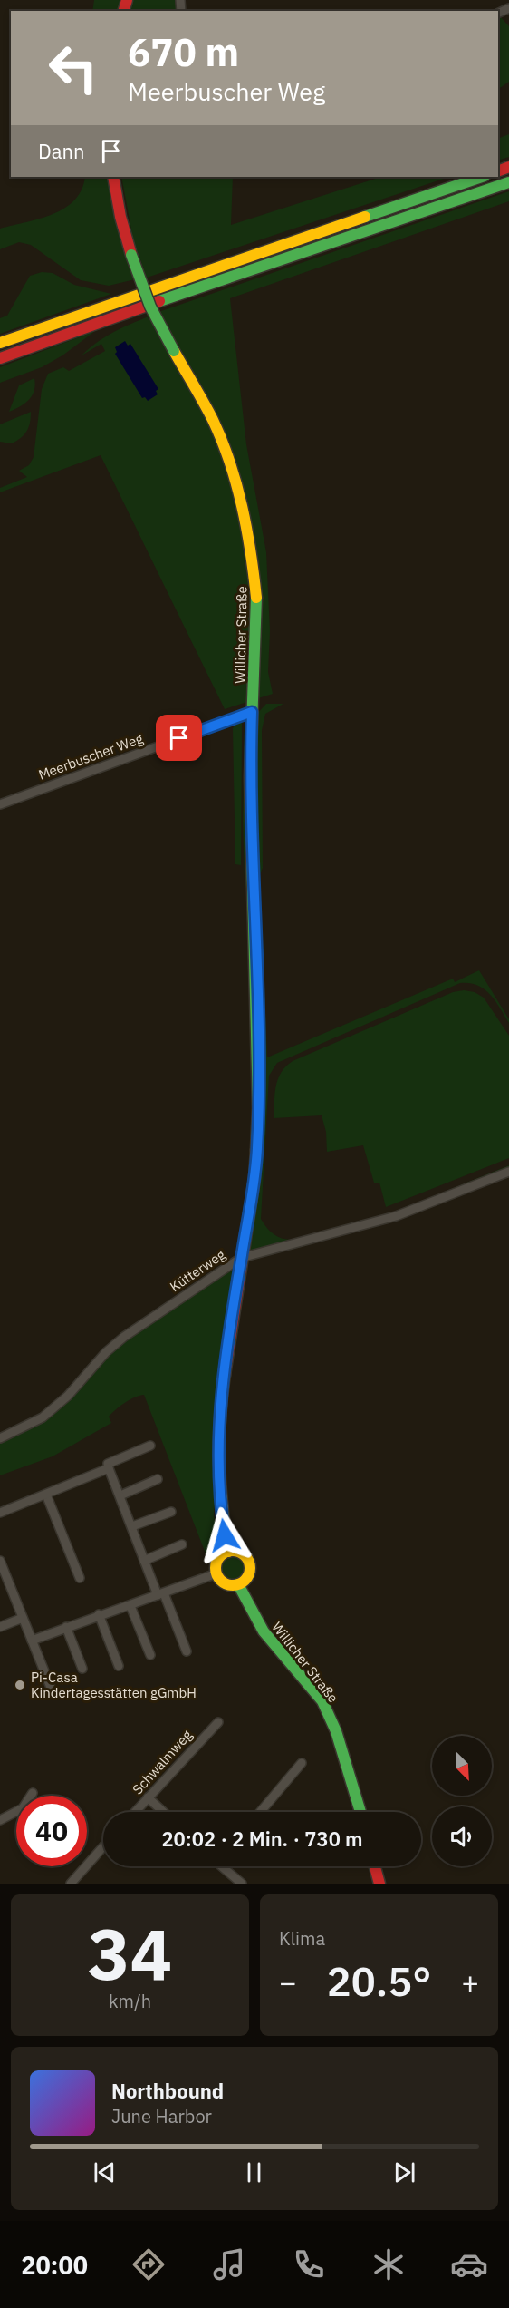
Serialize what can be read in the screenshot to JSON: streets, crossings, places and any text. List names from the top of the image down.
{
  "streets": {
    "main road": ["Willicher Straße"],
    "street": ["Meerbuscher Weg", "Kütterweg", "Schwalmweg"]
  },
  "crossings": [
    ["Willicher Straße", "Meerbuscher Weg"],
    ["Willicher Straße", "Kütterweg"]
  ],
  "places": ["Pi-Casa Kindertagesstätten gGmbH"],
  "north": "bottom right",
  "page": {
    "turn": ["670 m", "Meerbuscher Weg"],
    "then": "Dann",
    "limit": "40",
    "trip": "20:02 · 2 Min. · 730 m",
    "tile": [
      ["34", "km/h"],
      "Klima"
    ],
    "heat": ["−", "20.5°", "+"],
    "song": ["Northbound", "June Harbor"],
    "tabs": "20:00"
  }
}
